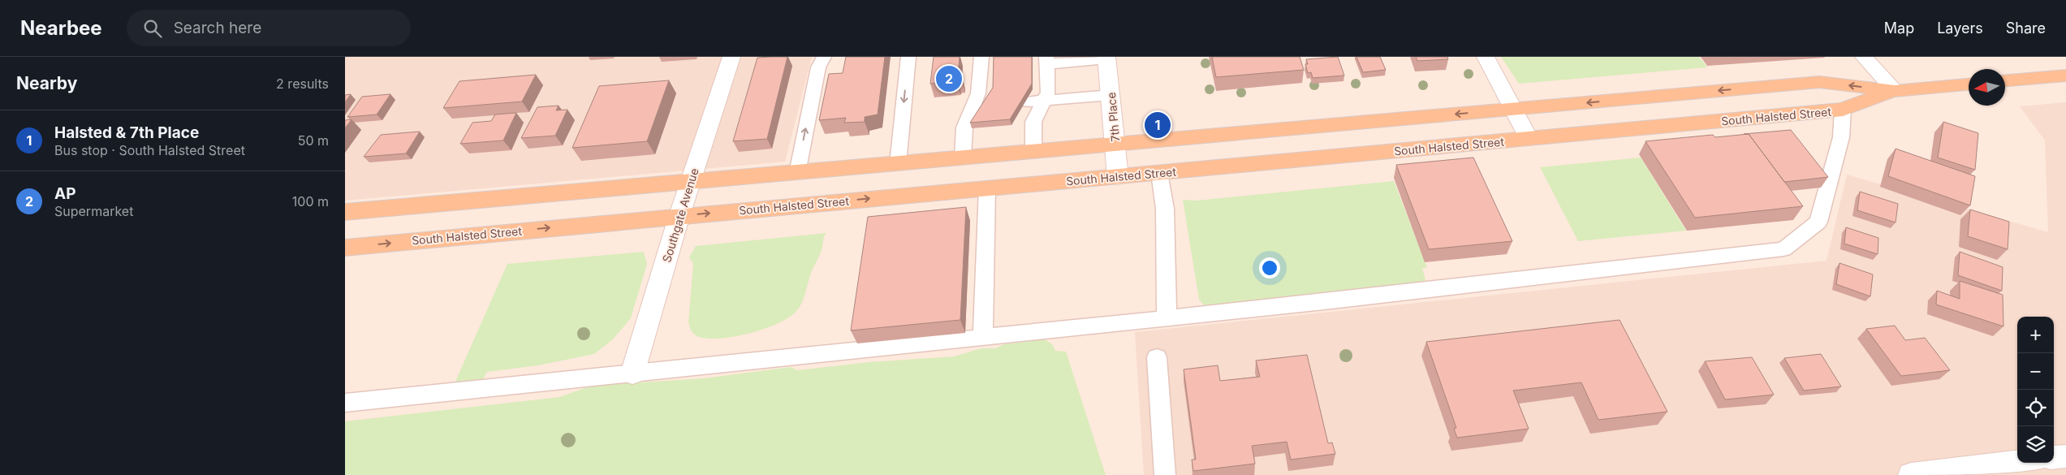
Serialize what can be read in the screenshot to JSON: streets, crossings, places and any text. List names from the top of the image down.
{
  "streets": {
    "main road": ["South Halsted Street"],
    "street": ["7th Place", "Southgate Avenue"]
  },
  "crossings": [
    ["South Halsted Street", "7th Place"],
    ["South Halsted Street", "Southgate Avenue"]
  ],
  "north": "left",
  "page": {
    "header": "Nearbee",
    "search": "Search here",
    "nav": ["Map", "Layers", "Share"],
    "heading": ["Nearby", "2 results"],
    "pins": ["2", "1"],
    "list": [
      {
        "mark": "1",
        "name": "Halsted & 7th Place",
        "note": "Bus stop · South Halsted Street",
        "value": "50 m"
      },
      {
        "mark": "2",
        "name": "AP",
        "note": "Supermarket",
        "value": "100 m"
      }
    ],
    "map_buttons": ["+", "−"]
  }
}
